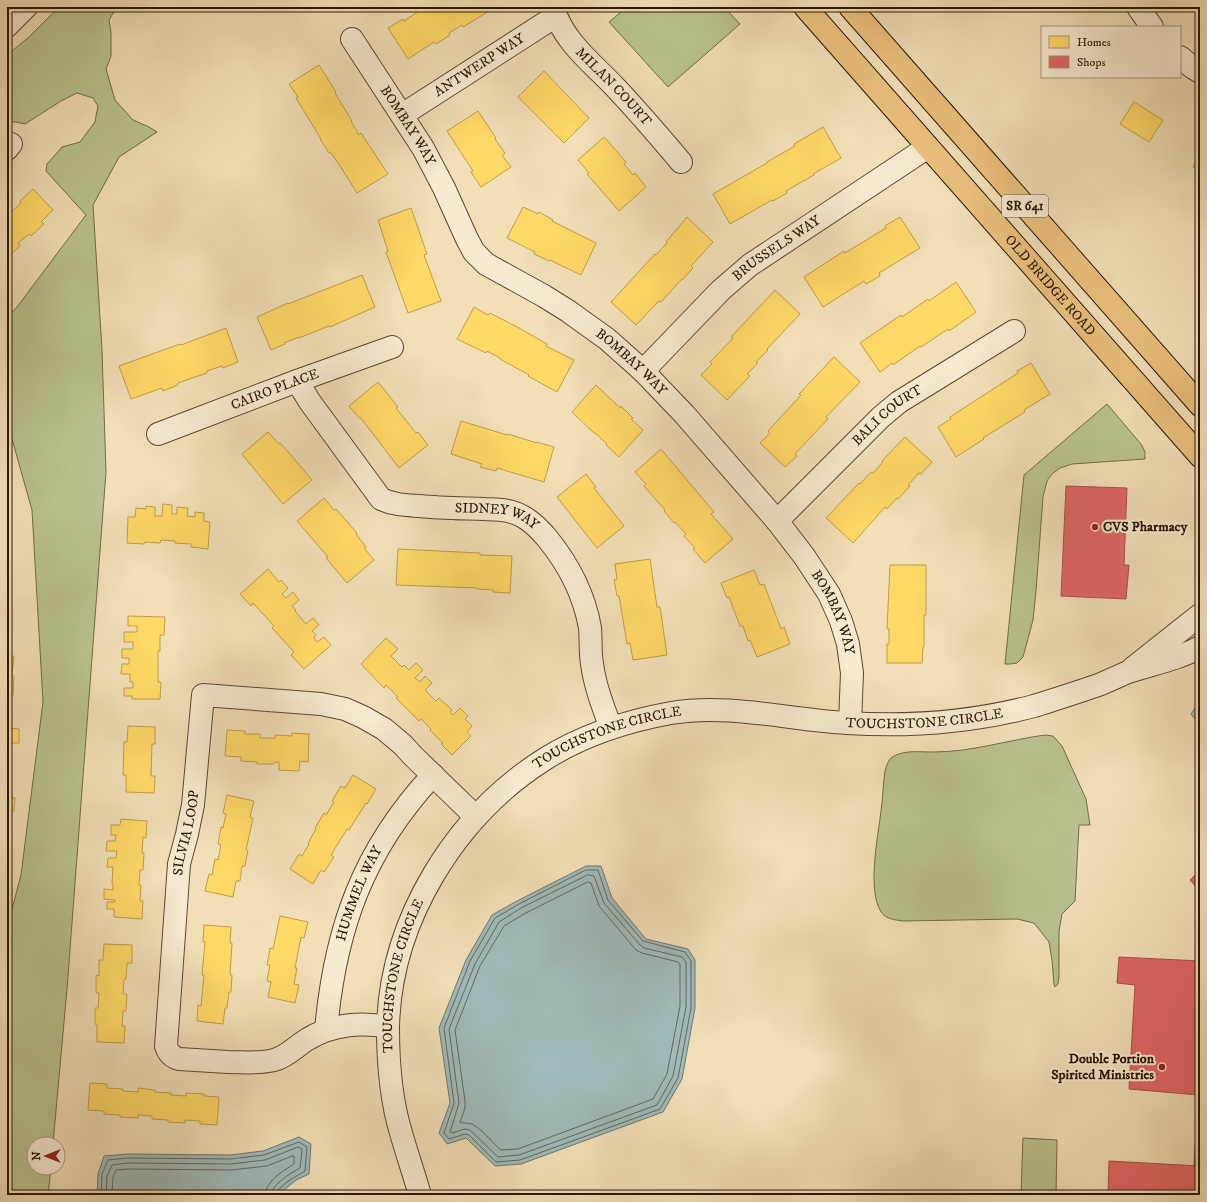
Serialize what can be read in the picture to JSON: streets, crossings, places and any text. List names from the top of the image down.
{
  "streets": {
    "main road": ["SR 641", "OLD BRIDGE ROAD"],
    "street": [
      "ANTWERP WAY",
      "MILAN COURT",
      "BOMBAY WAY",
      "BRUSSELS WAY",
      "CAIRO PLACE",
      "BALI COURT",
      "SIDNEY WAY",
      "TOUCHSTONE CIRCLE",
      "SILVIA LOOP",
      "HUMMEL WAY"
    ]
  },
  "crossings": [
    ["ANTWERP WAY", "MILAN COURT"],
    ["ANTWERP WAY", "BOMBAY WAY"],
    ["BOMBAY WAY", "BRUSSELS WAY"],
    ["BOMBAY WAY", "BALI COURT"],
    ["BOMBAY WAY", "TOUCHSTONE CIRCLE"],
    ["BRUSSELS WAY", "OLD BRIDGE ROAD"],
    ["CAIRO PLACE", "SIDNEY WAY"],
    ["SIDNEY WAY", "TOUCHSTONE CIRCLE"],
    ["TOUCHSTONE CIRCLE", "SILVIA LOOP"],
    ["SILVIA LOOP", "HUMMEL WAY"]
  ],
  "places": ["CVS Pharmacy", "Double Portion Spirited Ministries"],
  "legend": ["Homes", "Shops"],
  "north": "left"
}
